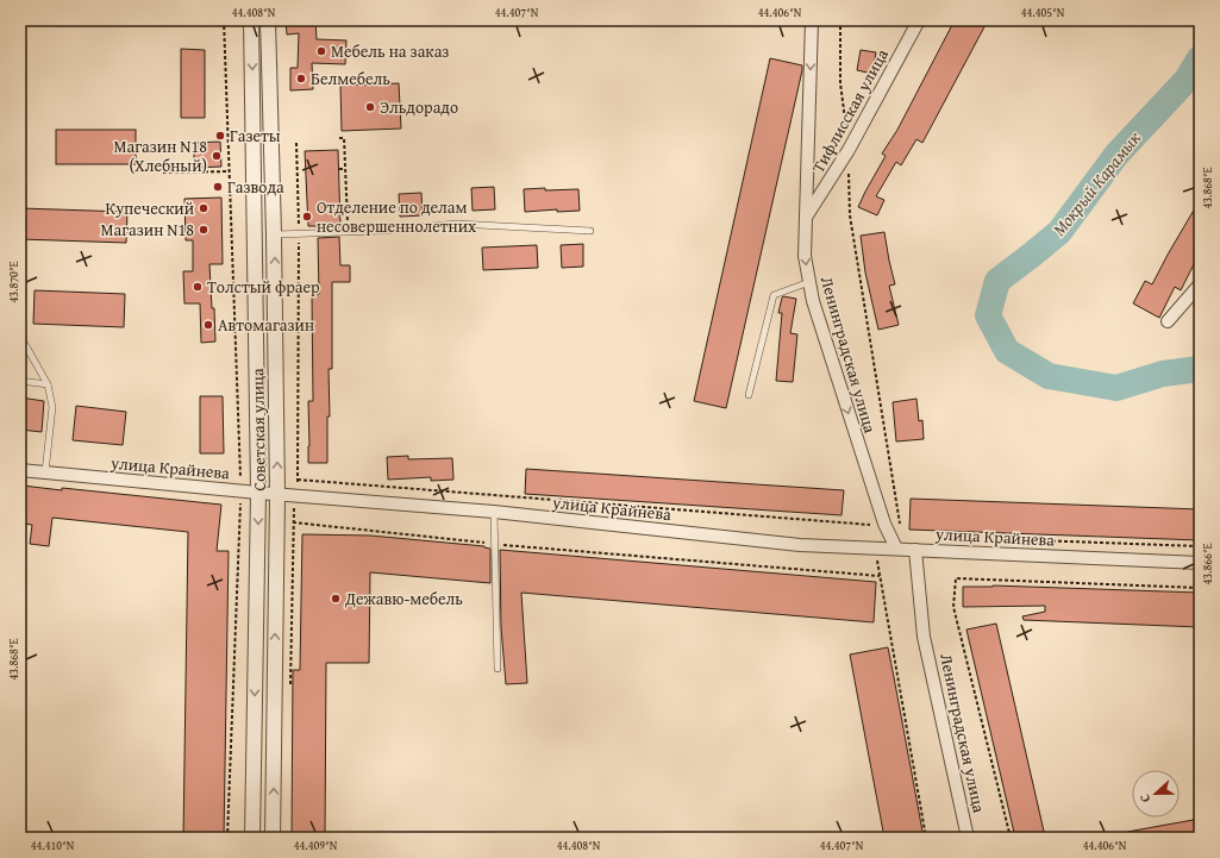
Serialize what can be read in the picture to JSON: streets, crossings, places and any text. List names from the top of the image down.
{
  "streets": {
    "street": [
      "Тифлисская улица",
      "Ленинградская улица",
      "Советская улица",
      "улица Крайнева"
    ]
  },
  "crossings": [
    ["Тифлисская улица", "Ленинградская улица"],
    ["Ленинградская улица", "улица Крайнева"],
    ["Советская улица", "улица Крайнева"]
  ],
  "one_way": ["Ленинградская улица"],
  "water": ["Мокрый Карамык"],
  "places": [
    "Мебель на заказ",
    "Белмебель",
    "Эльдорадо",
    "Газеты",
    "Магазин N18 (Хлебный)",
    "Газвода",
    "Купеческий",
    "Отделение по делам несовершеннолетних",
    "Магазин N18",
    "Толстый фраер",
    "Автомагазин",
    "Дежавю-мебель"
  ],
  "north": "left",
  "coordinates": [
    "44.408°N",
    "44.407°N",
    "44.406°N",
    "44.405°N",
    "43.868°E",
    "43.870°E",
    "43.866°E",
    "44.410°N",
    "44.409°N"
  ]
}
